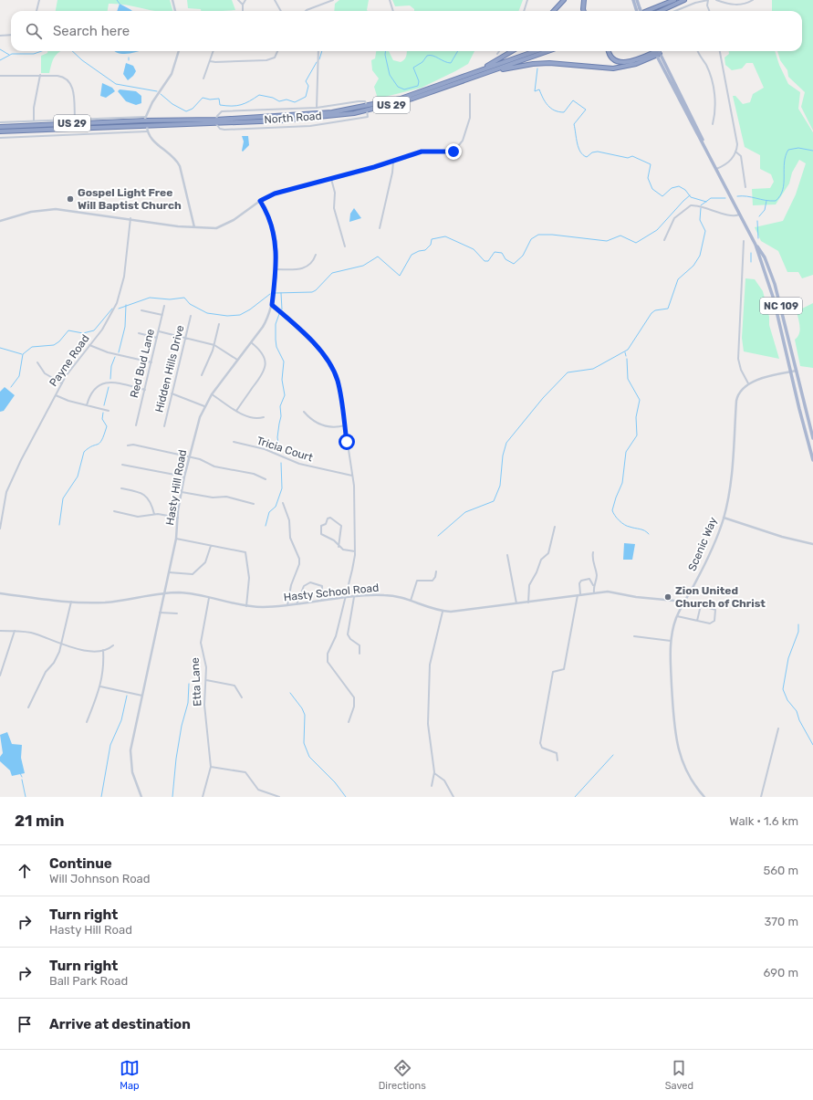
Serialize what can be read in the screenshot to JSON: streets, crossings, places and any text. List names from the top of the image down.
{
  "streets": {
    "highway": ["US 29"],
    "main road": ["NC 109"],
    "street": [
      "North Road",
      "Payne Road",
      "Red Bud Lane",
      "Hidden Hills Drive",
      "Tricia Court",
      "Hasty Hill Road",
      "Scenic Way",
      "Hasty School Road",
      "Etta Lane"
    ]
  },
  "crossings": [
    ["US 29", "North Road"],
    ["Hasty Hill Road", "Hasty School Road"],
    ["Scenic Way", "Hasty School Road"],
    ["Hasty School Road", "Etta Lane"]
  ],
  "places": ["Gospel Light Free Will Baptist Church", "Zion United Church of Christ"],
  "page": {
    "search": "Search here",
    "heading": ["21 min", "Walk · 1.6 km"],
    "list": [
      ["Continue", "Will Johnson Road", "560 m"],
      ["Turn right", "Hasty Hill Road", "370 m"],
      ["Turn right", "Ball Park Road", "690 m"],
      "Arrive at destination"
    ],
    "nav": ["Map", "Directions", "Saved"]
  }
}
